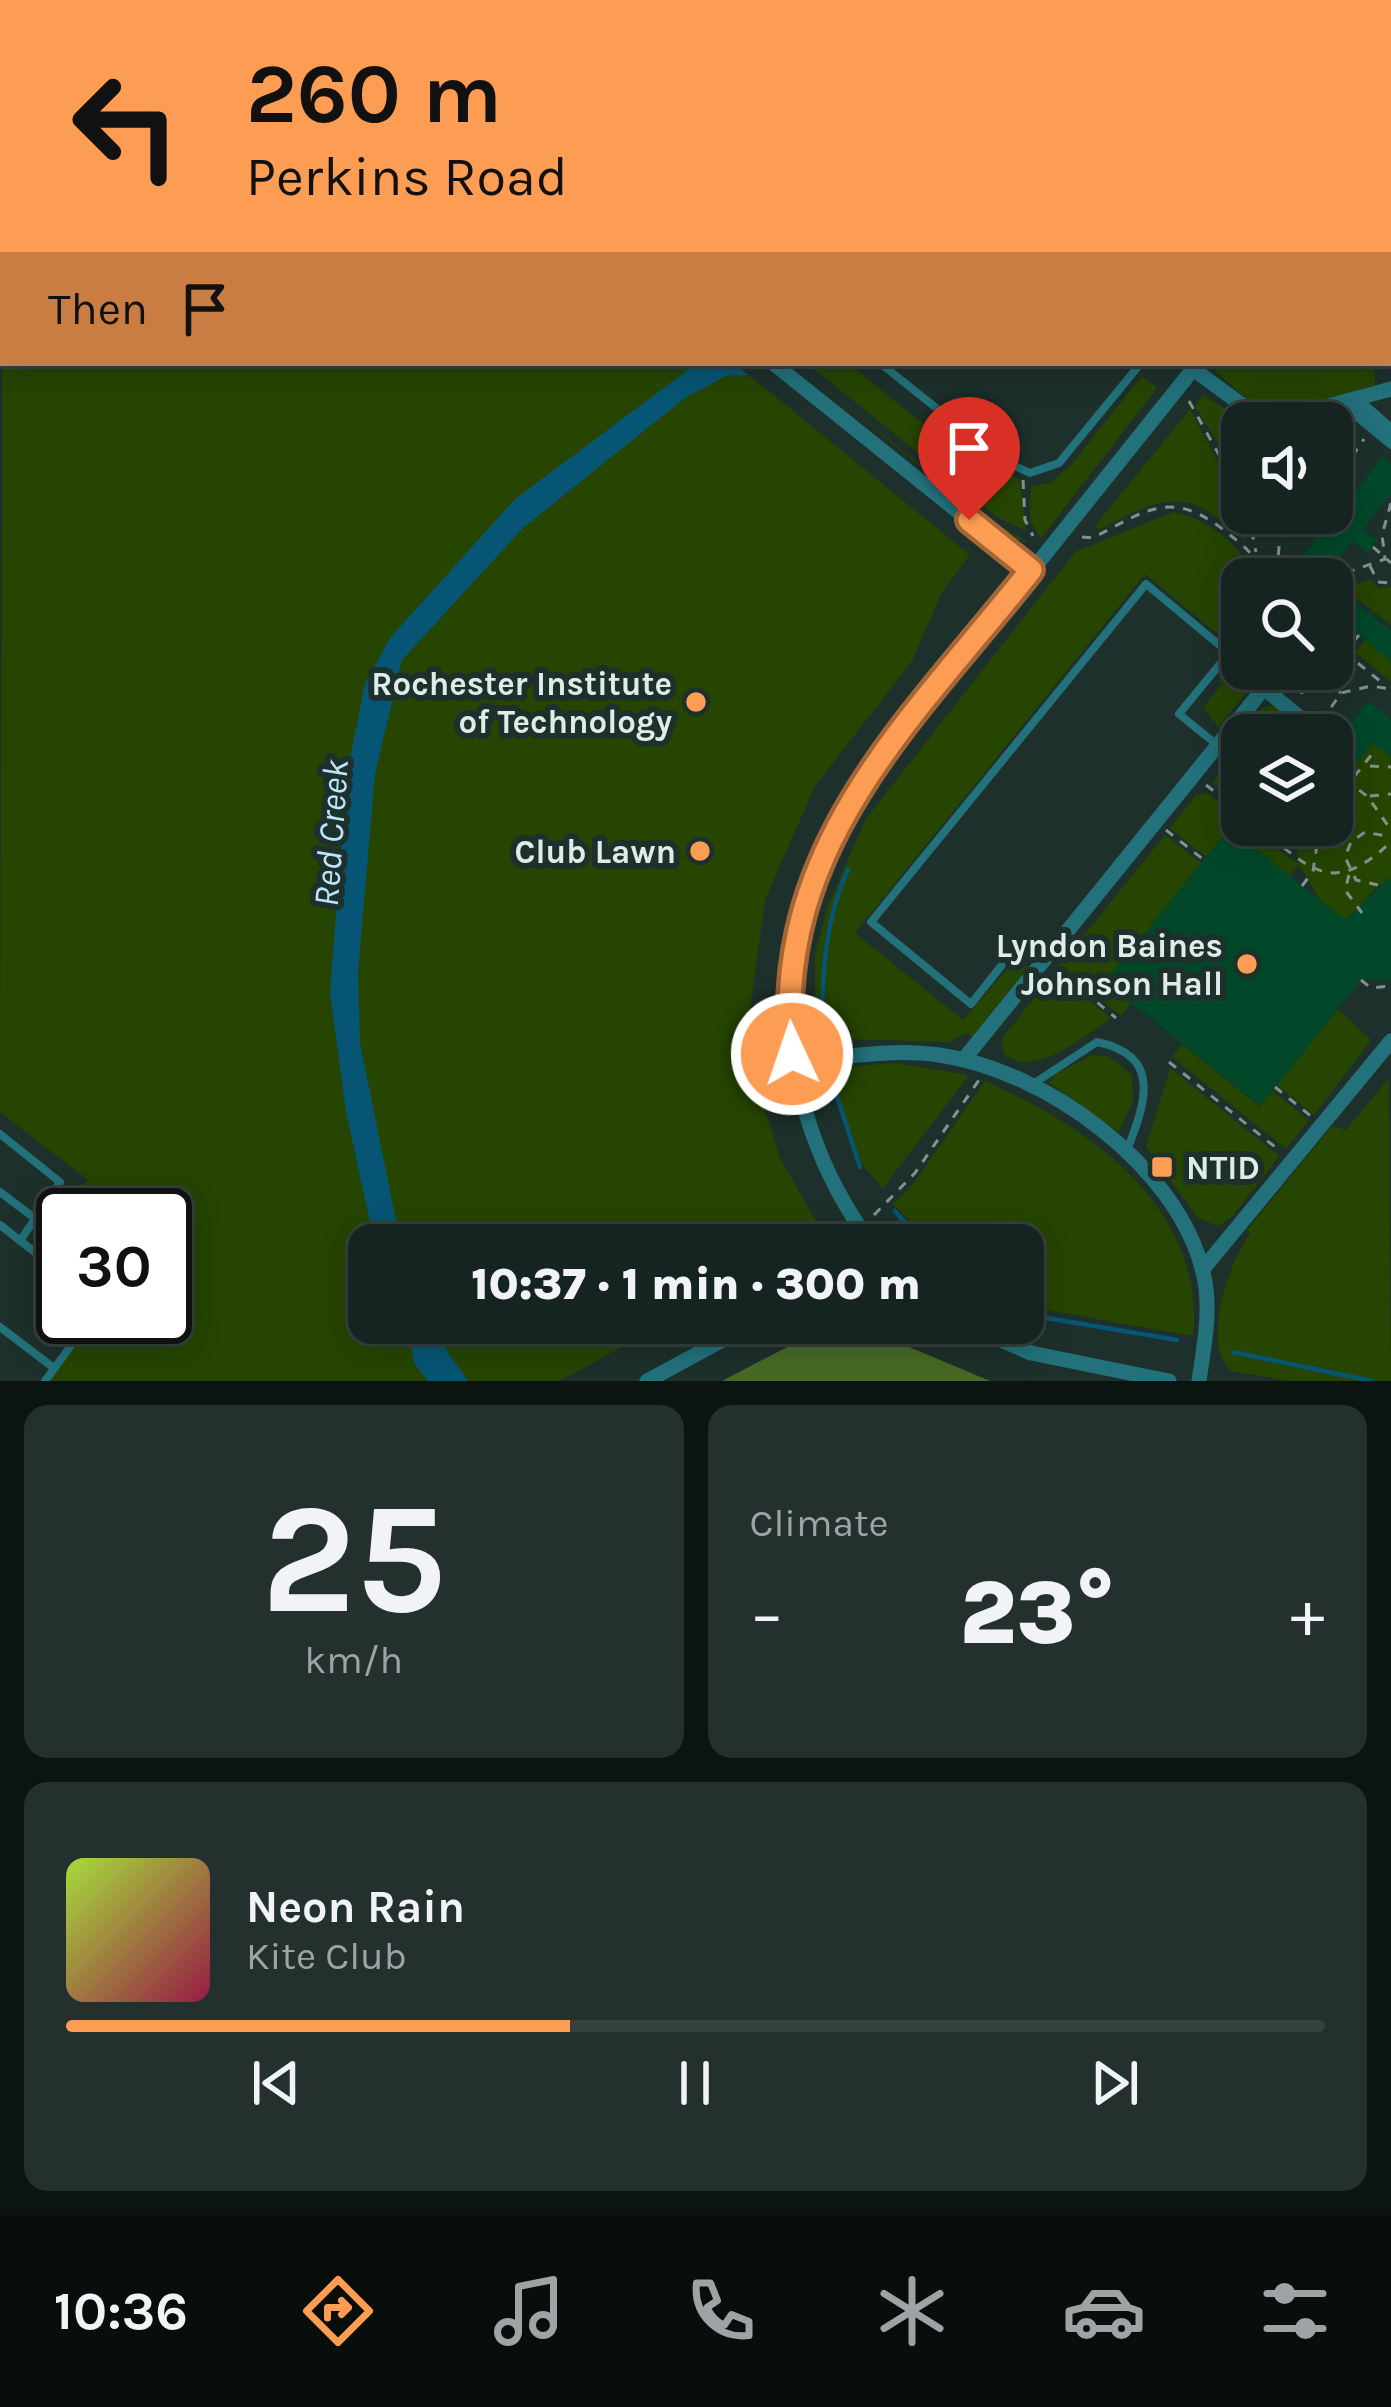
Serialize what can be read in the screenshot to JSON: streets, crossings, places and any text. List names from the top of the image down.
{
  "water": ["Red Creek"],
  "places": {
    "other": ["Rochester Institute of Technology", "Club Lawn", "Lyndon Baines Johnson Hall"],
    "transit": ["NTID"]
  },
  "page": {
    "turn": ["260 m", "Perkins Road"],
    "then": "Then",
    "limit": "30",
    "trip": "10:37 · 1 min · 300 m",
    "tile": [
      ["25", "km/h"],
      "Climate"
    ],
    "heat": ["−", "23°", "+"],
    "song": ["Neon Rain", "Kite Club"],
    "tabs": "10:36"
  }
}
